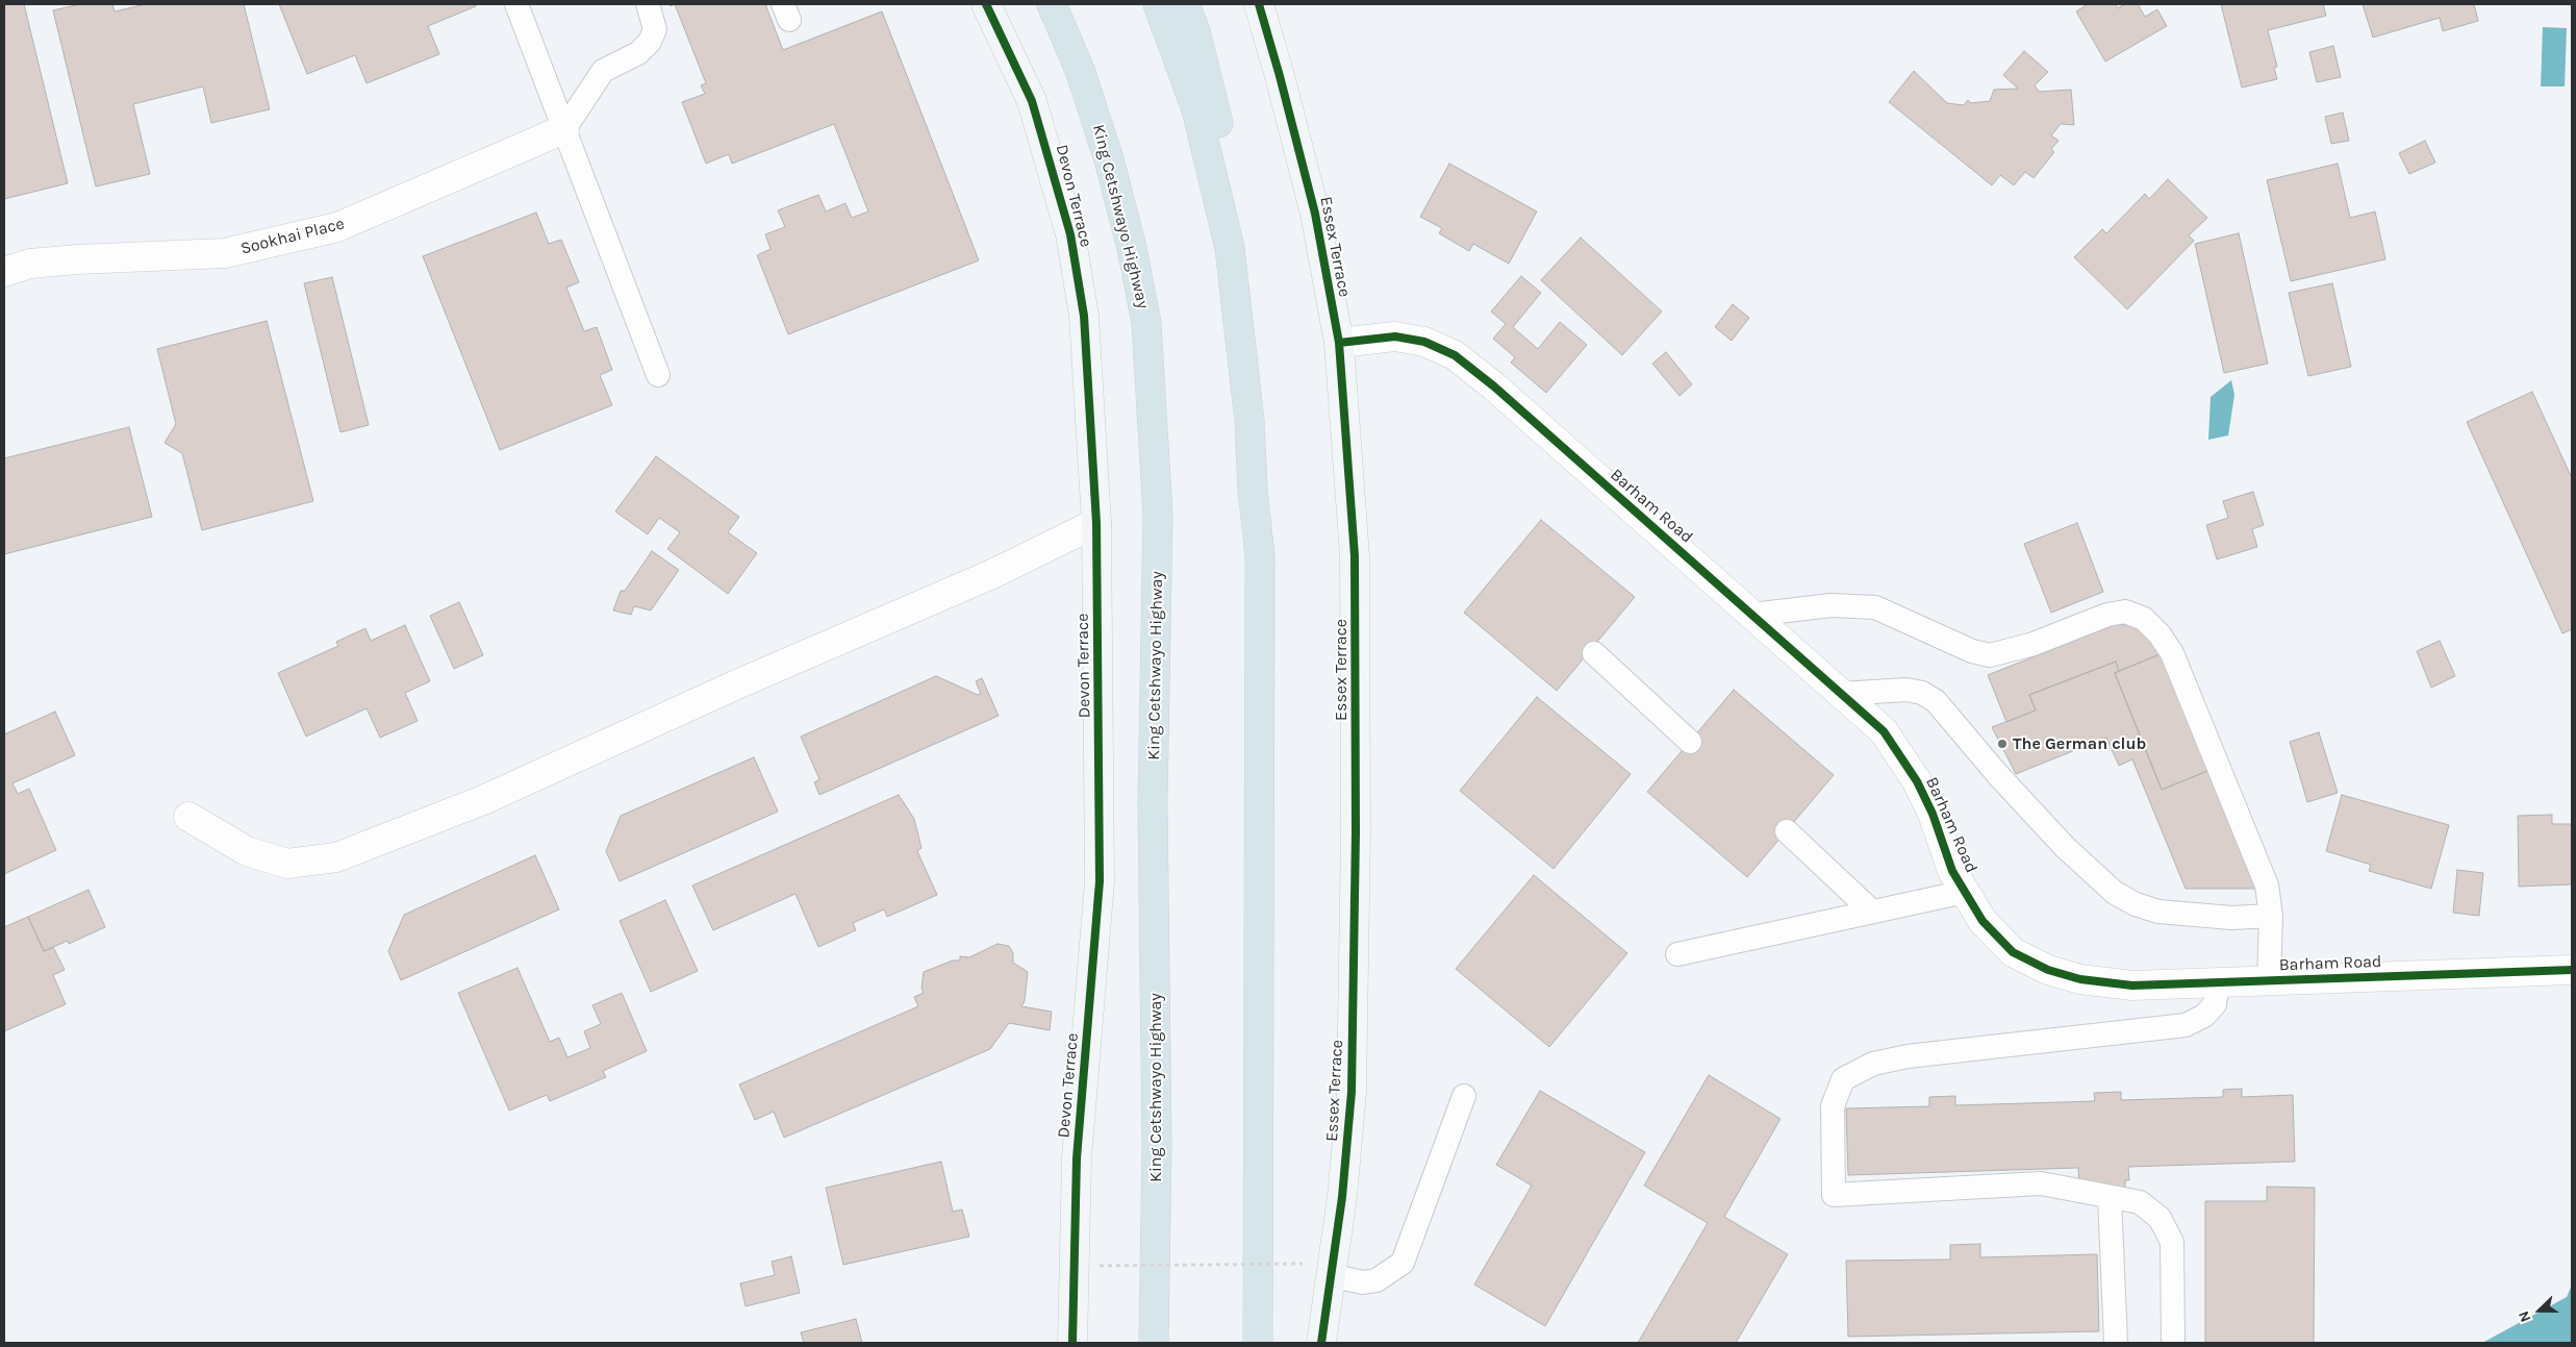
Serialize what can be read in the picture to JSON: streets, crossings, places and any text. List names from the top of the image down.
{
  "streets": {
    "highway": ["King Cetshwayo Highway"],
    "street": [
      "Devon Terrace",
      "Sookhai Place",
      "Essex Terrace",
      "Barham Road"
    ]
  },
  "crossings": [
    ["Essex Terrace", "Barham Road"]
  ],
  "places": ["The German club"],
  "north": "left"
}
